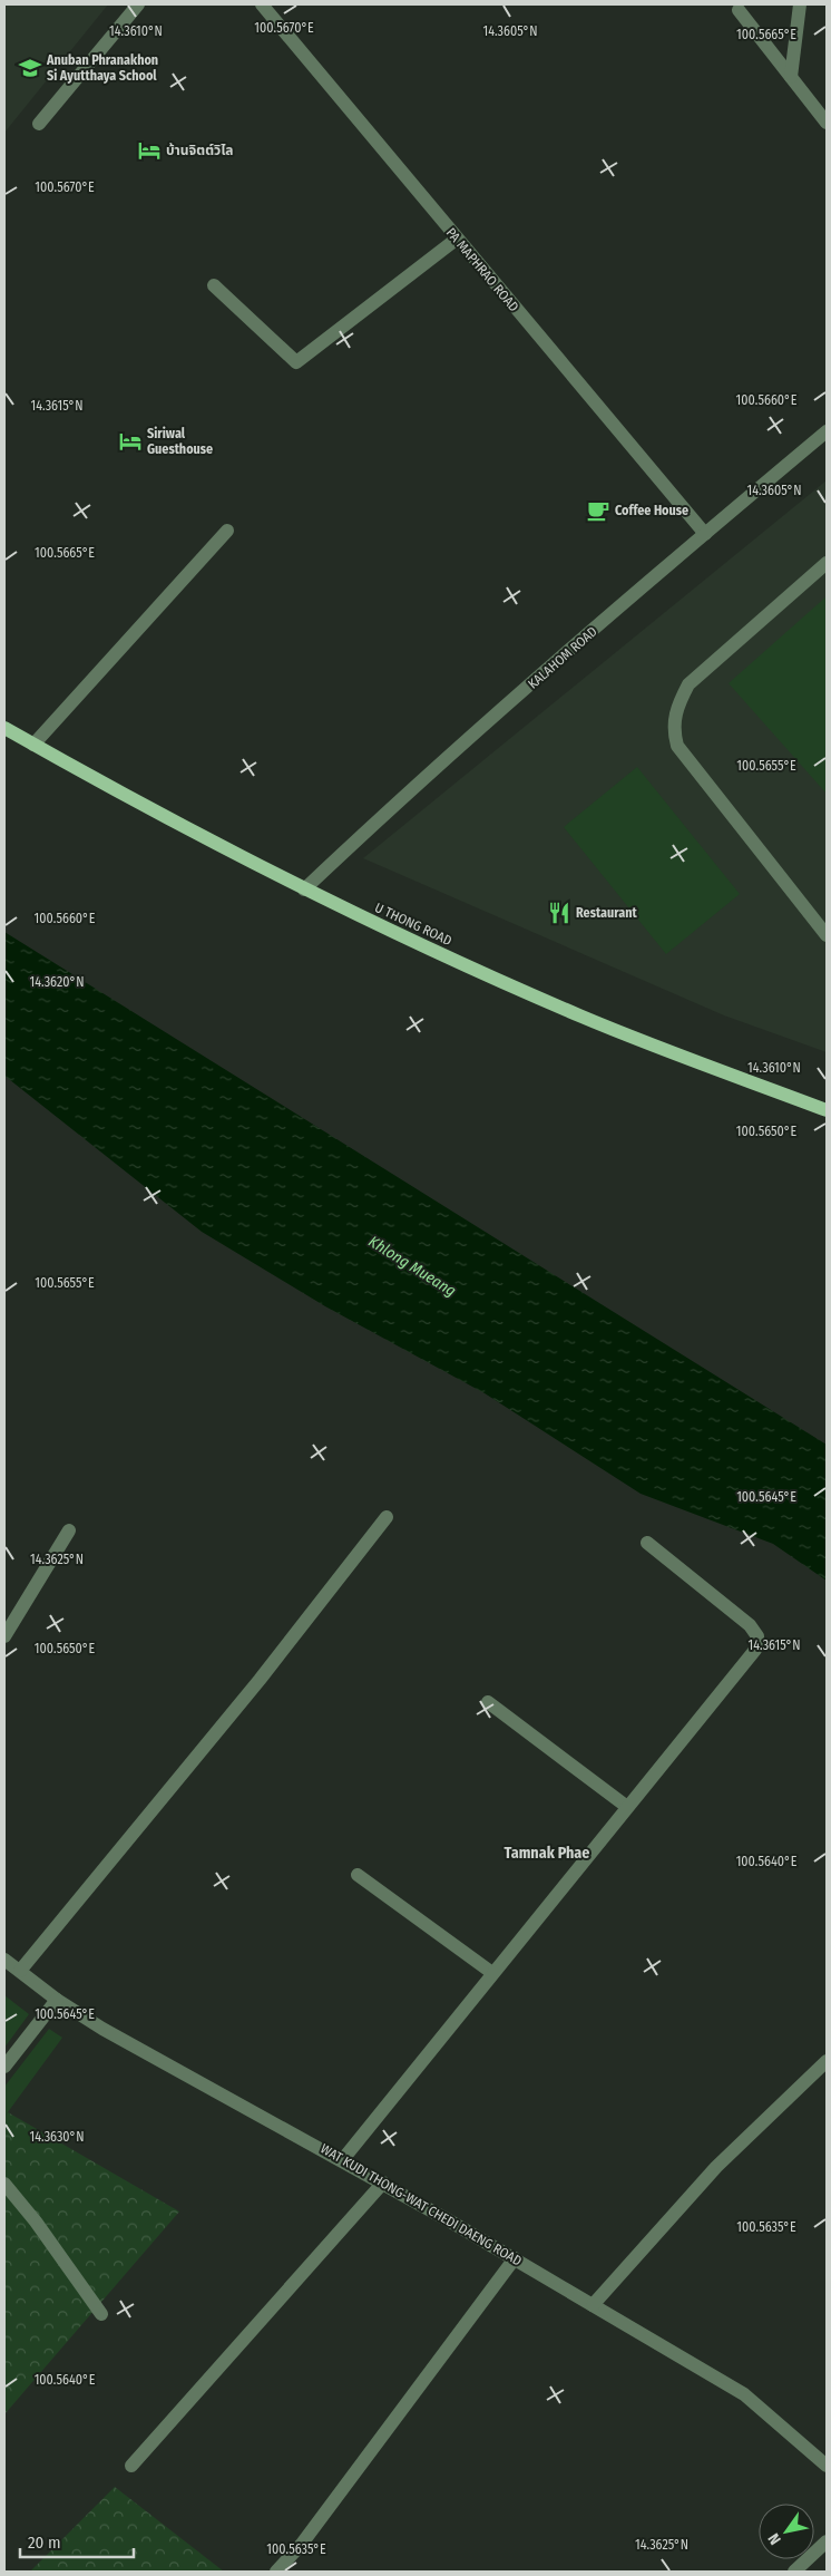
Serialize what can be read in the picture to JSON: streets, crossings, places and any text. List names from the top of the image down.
{
  "streets": {
    "main road": ["U THONG ROAD"],
    "street": ["PA MAPHRAO ROAD", "KALAHOM ROAD", "WAT KUDI THONG-WAT CHEDI DAENG ROAD"]
  },
  "crossings": [
    ["PA MAPHRAO ROAD", "KALAHOM ROAD"],
    ["KALAHOM ROAD", "U THONG ROAD"]
  ],
  "districts": ["Tamnak Phae"],
  "water": ["Khlong Mueang"],
  "places": {
    "school or university": ["Anuban Phranakhon Si Ayutthaya School"],
    "hotel": ["บ้านจิตต์วิไล", "Siriwal Guesthouse"],
    "cafe": ["Coffee House"],
    "restaurant": ["Restaurant"]
  },
  "scale_bar": "20 m",
  "north": "bottom left",
  "coordinates": [
    "100.5670°E",
    "14.3610°N",
    "14.3605°N",
    "100.5665°E",
    "100.5660°E",
    "14.3615°N",
    "100.5655°E",
    "14.3620°N",
    "100.5650°E",
    "100.5645°E",
    "14.3625°N",
    "100.5640°E",
    "14.3630°N",
    "100.5635°E"
  ]
}
